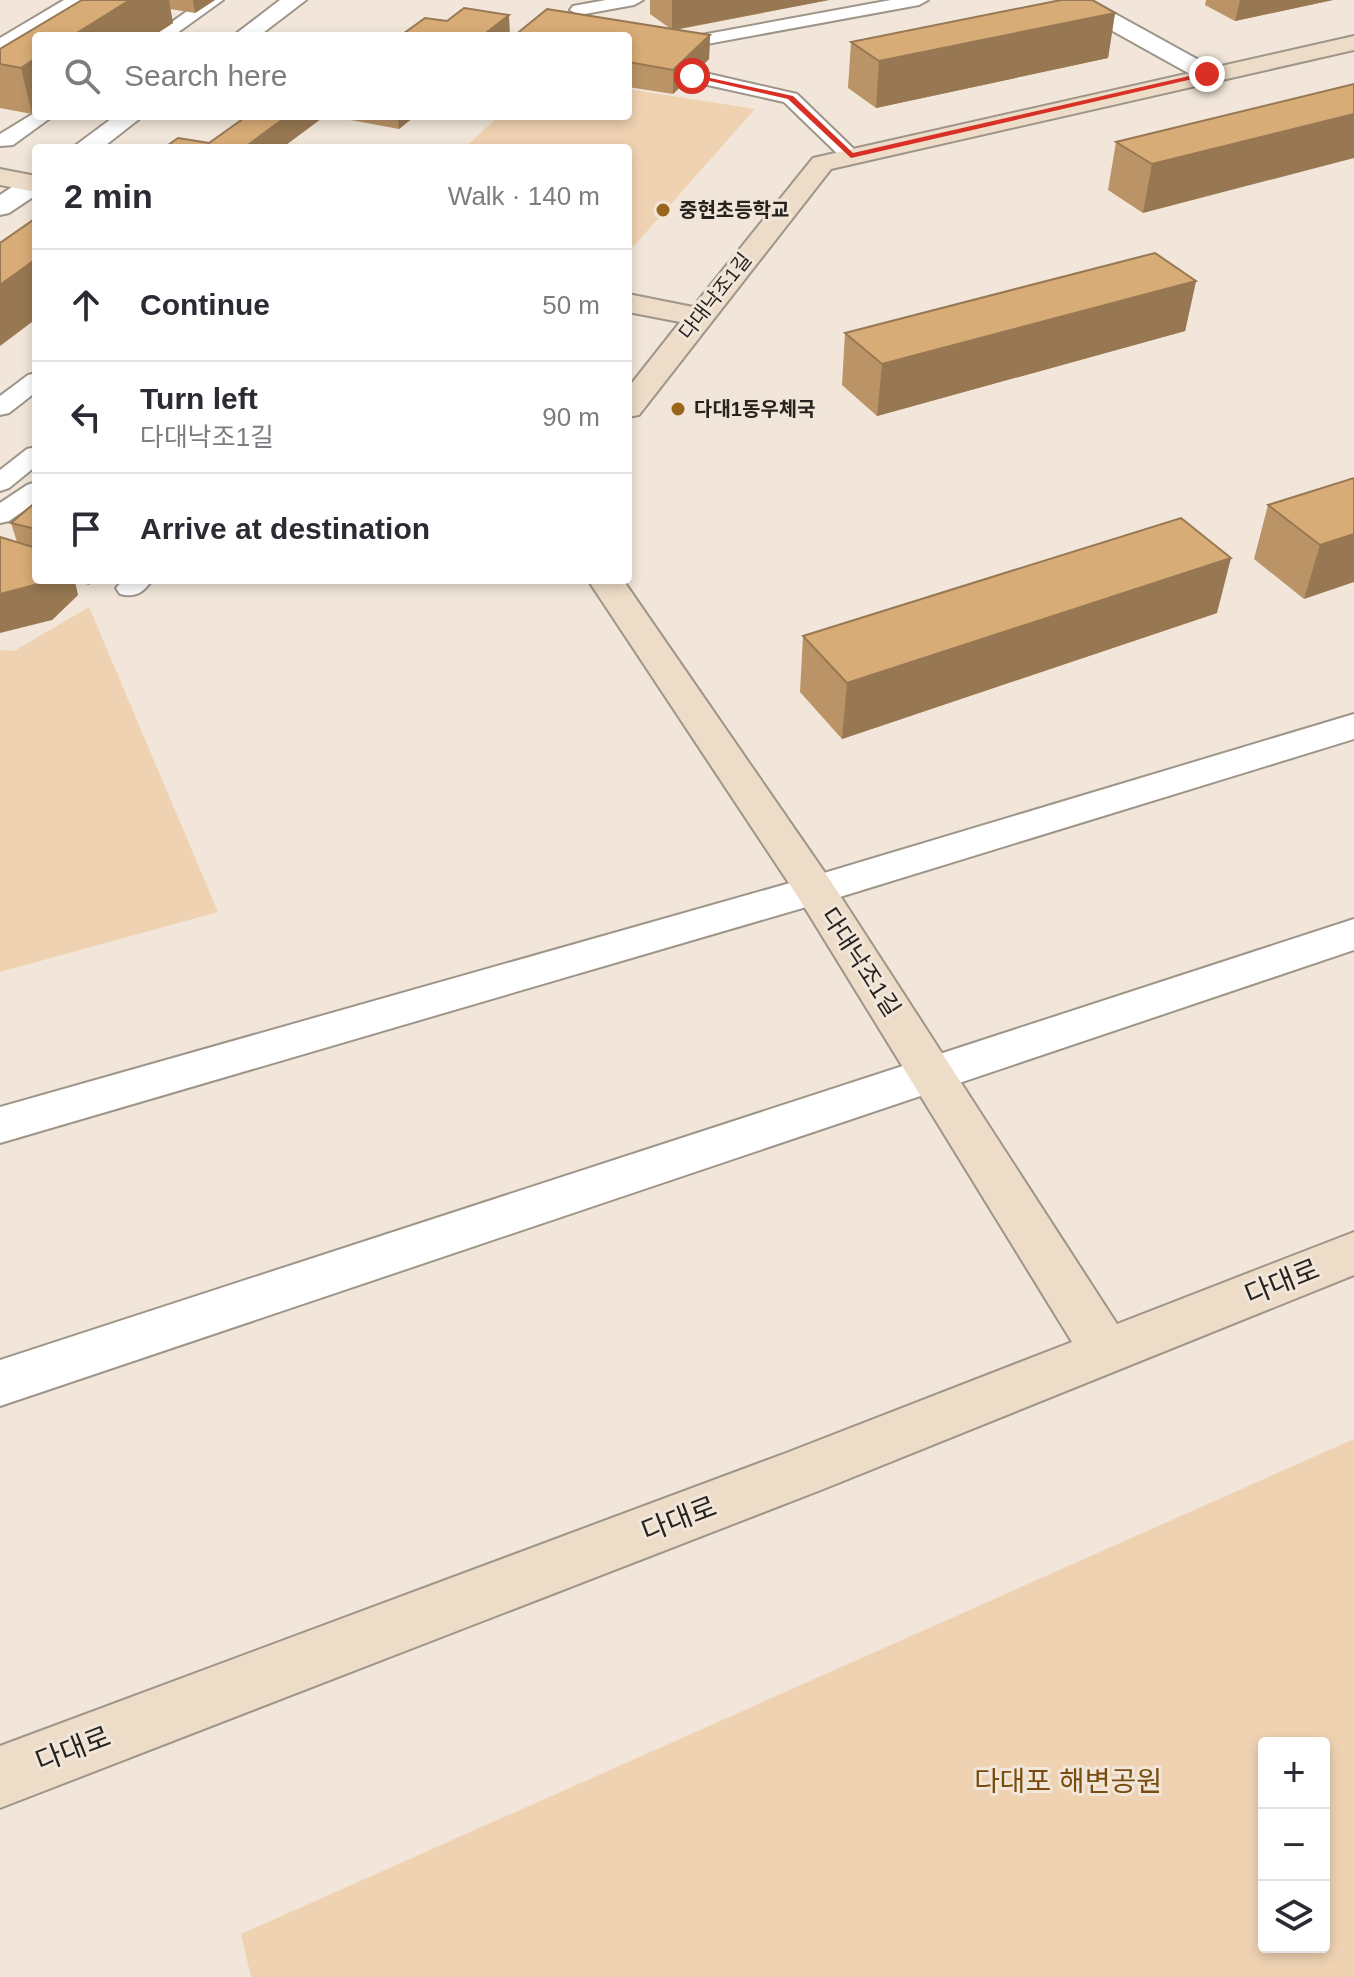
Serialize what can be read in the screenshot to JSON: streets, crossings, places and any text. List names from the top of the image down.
{
  "streets": {
    "street": ["다대낙조1길", "다대로"]
  },
  "crossings": [
    ["다대낙조1길", "다대로"]
  ],
  "parks": ["다대포 해변공원"],
  "places": ["중현초등학교", "다대1동우체국"],
  "page": {
    "search": "Search here",
    "heading": ["2 min", "Walk · 140 m"],
    "list": [
      ["Continue", "50 m"],
      ["Turn left", "다대낙조1길", "90 m"],
      "Arrive at destination"
    ],
    "map_buttons": ["+", "−"]
  }
}
